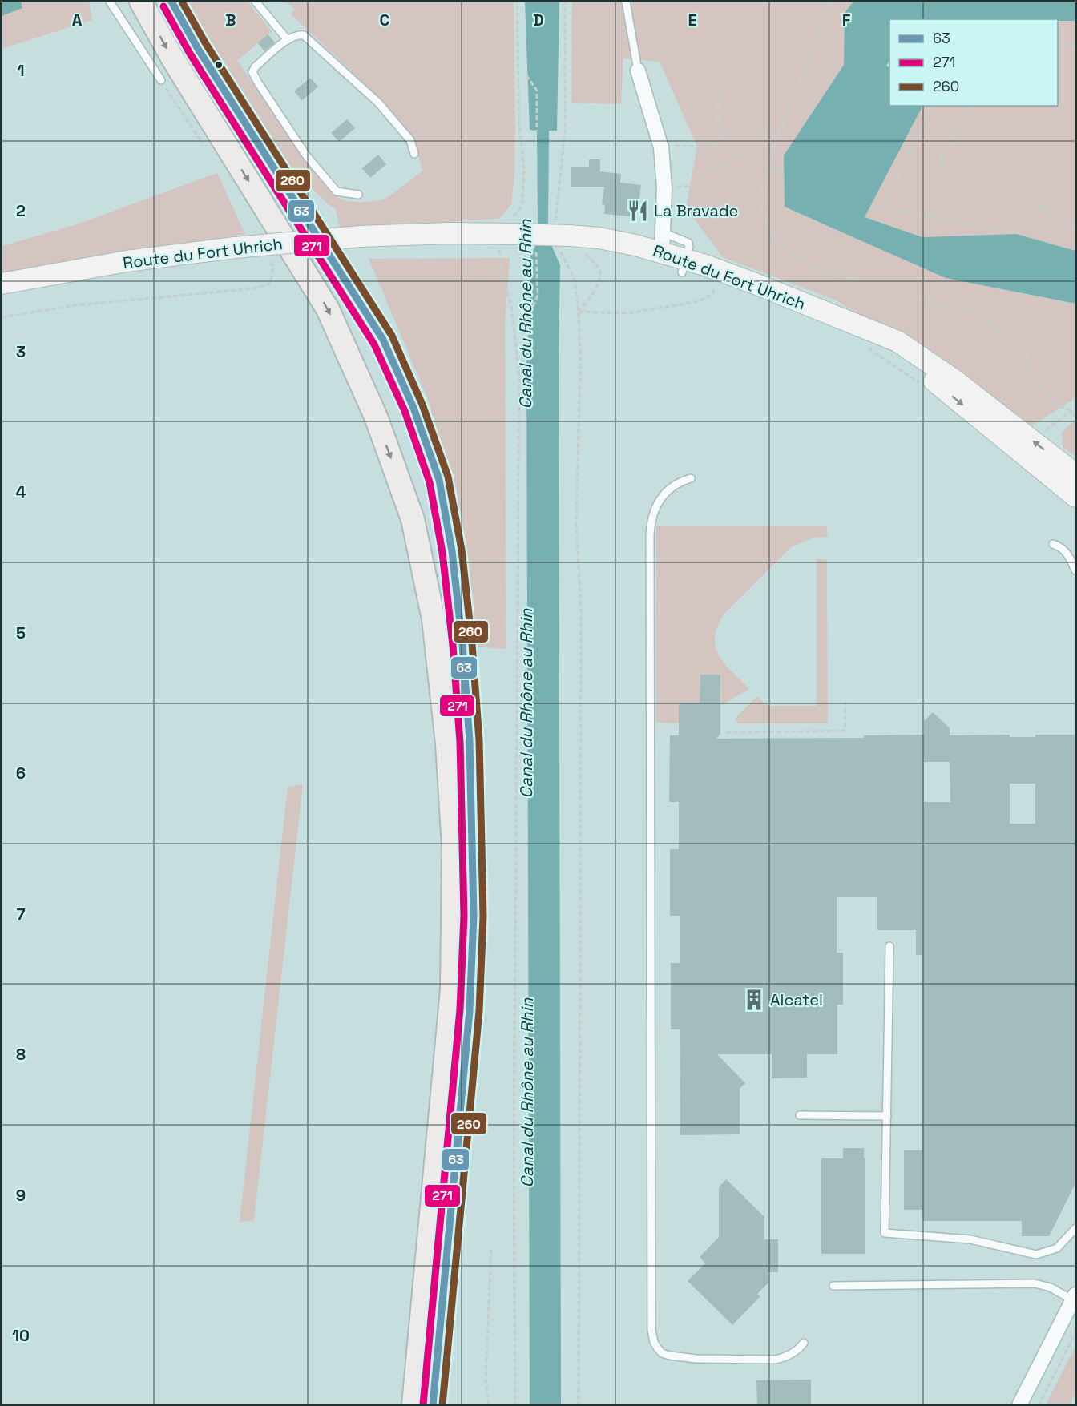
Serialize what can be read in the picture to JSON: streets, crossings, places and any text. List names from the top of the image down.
{
  "streets": {
    "street": ["Route du Fort Uhrich"]
  },
  "water": ["Canal du Rhône au Rhin"],
  "places": {
    "restaurant": ["La Bravade"],
    "building": ["Alcatel"]
  },
  "lines": ["transit line 63", "transit line 260", "transit line 271"],
  "legend": ["63", "271", "260"],
  "grid": {
    "columns": [
      "A",
      "B",
      "C",
      "D",
      "E",
      "F"
    ],
    "rows": [
      "1",
      "2",
      "3",
      "4",
      "5",
      "6",
      "7",
      "8",
      "9",
      "10"
    ]
  }
}
